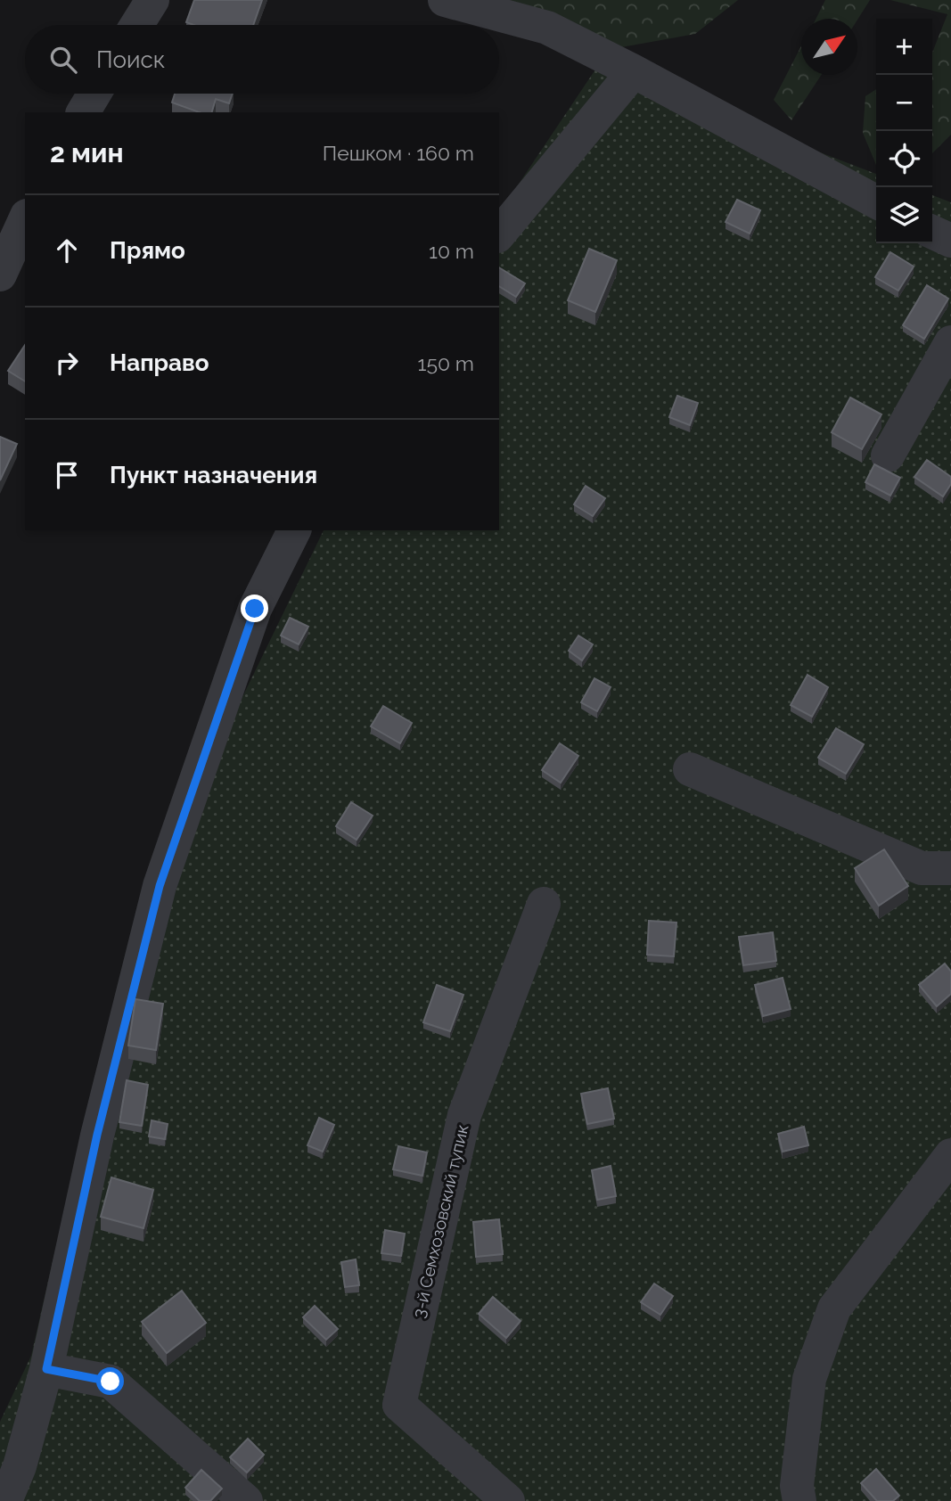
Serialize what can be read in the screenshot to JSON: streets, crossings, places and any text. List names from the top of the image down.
{
  "streets": {
    "street": ["3-й Семхозовский тупик"]
  },
  "north": "top right",
  "page": {
    "map_buttons": ["+", "−"],
    "search": "Поиск",
    "heading": ["2 мин", "Пешком · 160 m"],
    "list": [
      ["Прямо", "10 m"],
      ["Направо", "150 m"],
      "Пункт назначения"
    ]
  }
}
